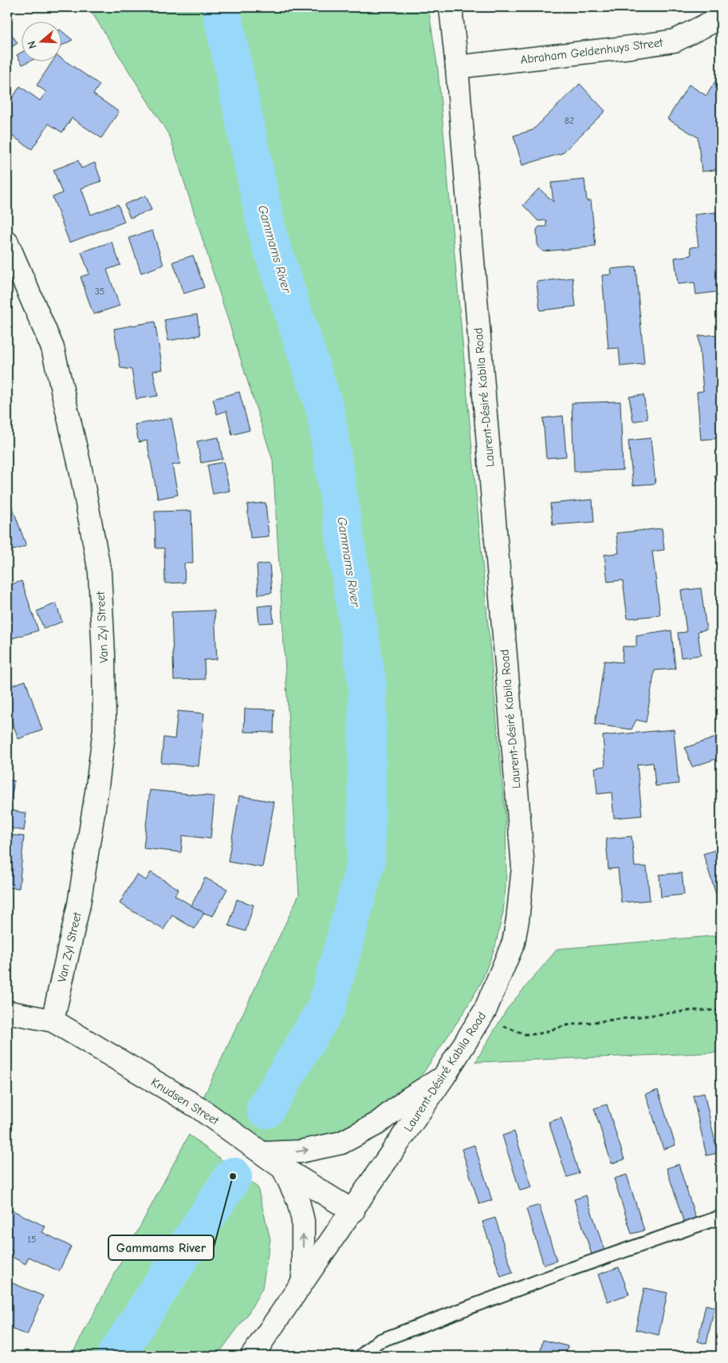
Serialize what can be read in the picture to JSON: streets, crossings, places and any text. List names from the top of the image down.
{
  "streets": {
    "street": [
      "Abraham Geldenhuys Street",
      "Laurent-Désiré Kabila Road",
      "Van Zyl Street",
      "Knudsen Street"
    ]
  },
  "crossings": [
    ["Abraham Geldenhuys Street", "Laurent-Désiré Kabila Road"],
    ["Laurent-Désiré Kabila Road", "Knudsen Street"],
    ["Van Zyl Street", "Knudsen Street"]
  ],
  "water": ["Gammams River"],
  "places": ["Gammams River"],
  "house_numbers": ["82", "35", "15"],
  "north": "left"
}
